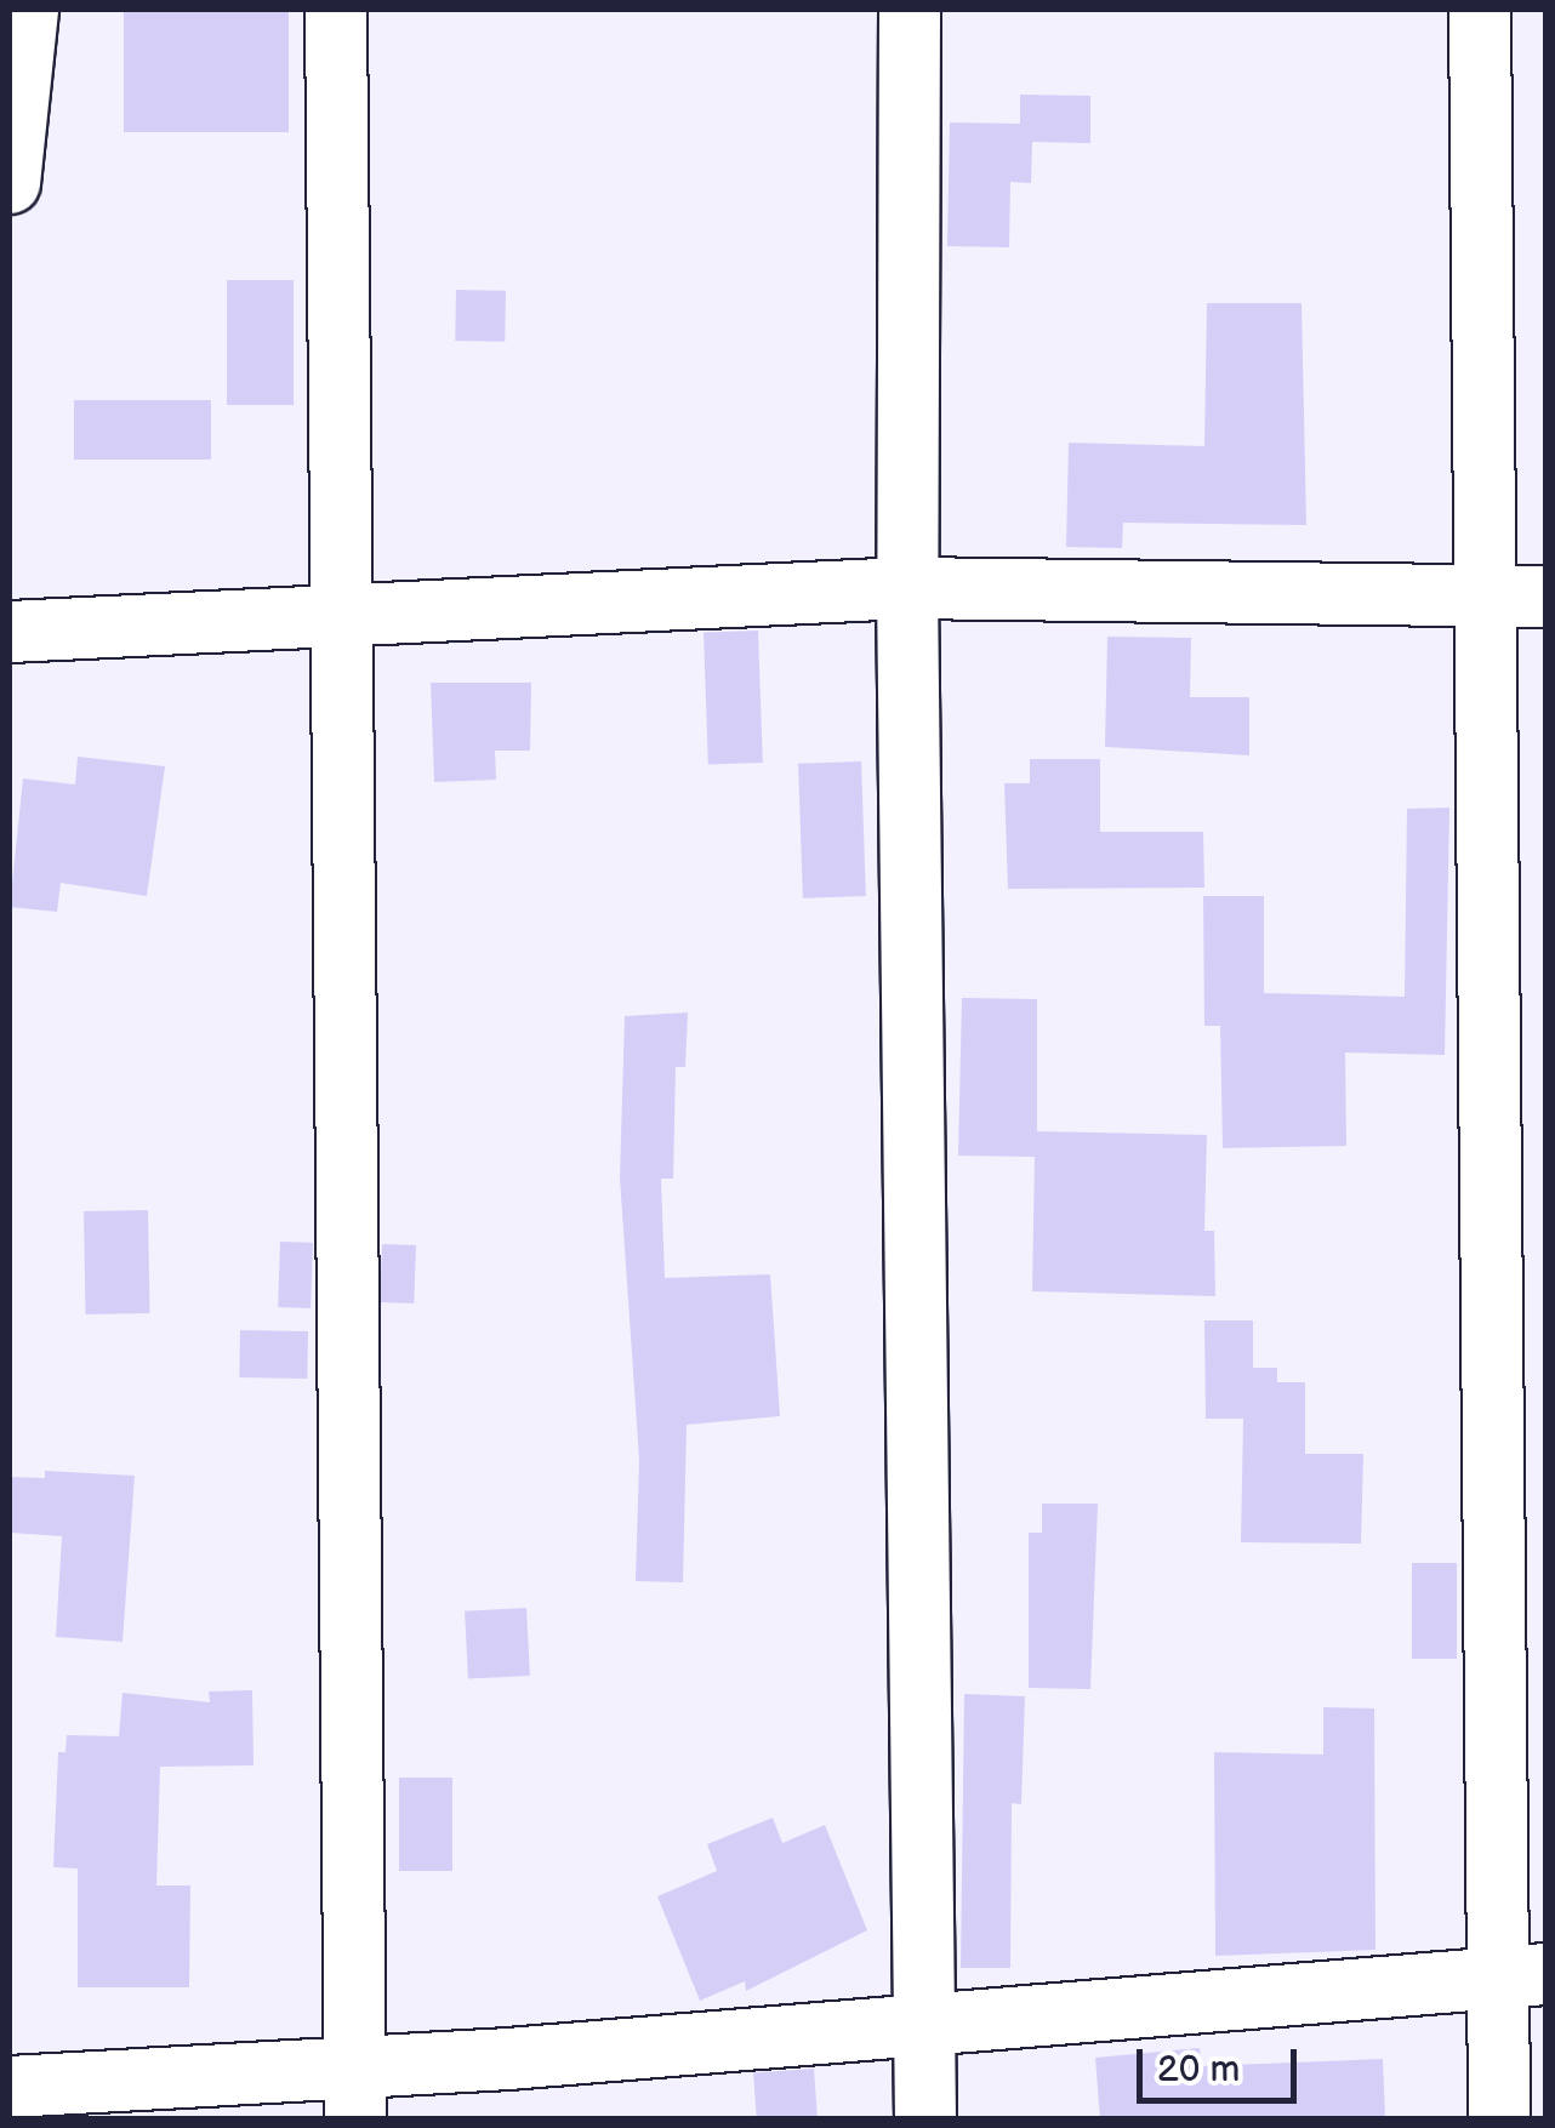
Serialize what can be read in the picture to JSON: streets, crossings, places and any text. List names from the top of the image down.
{
  "scale_bar": "20 m"
}
